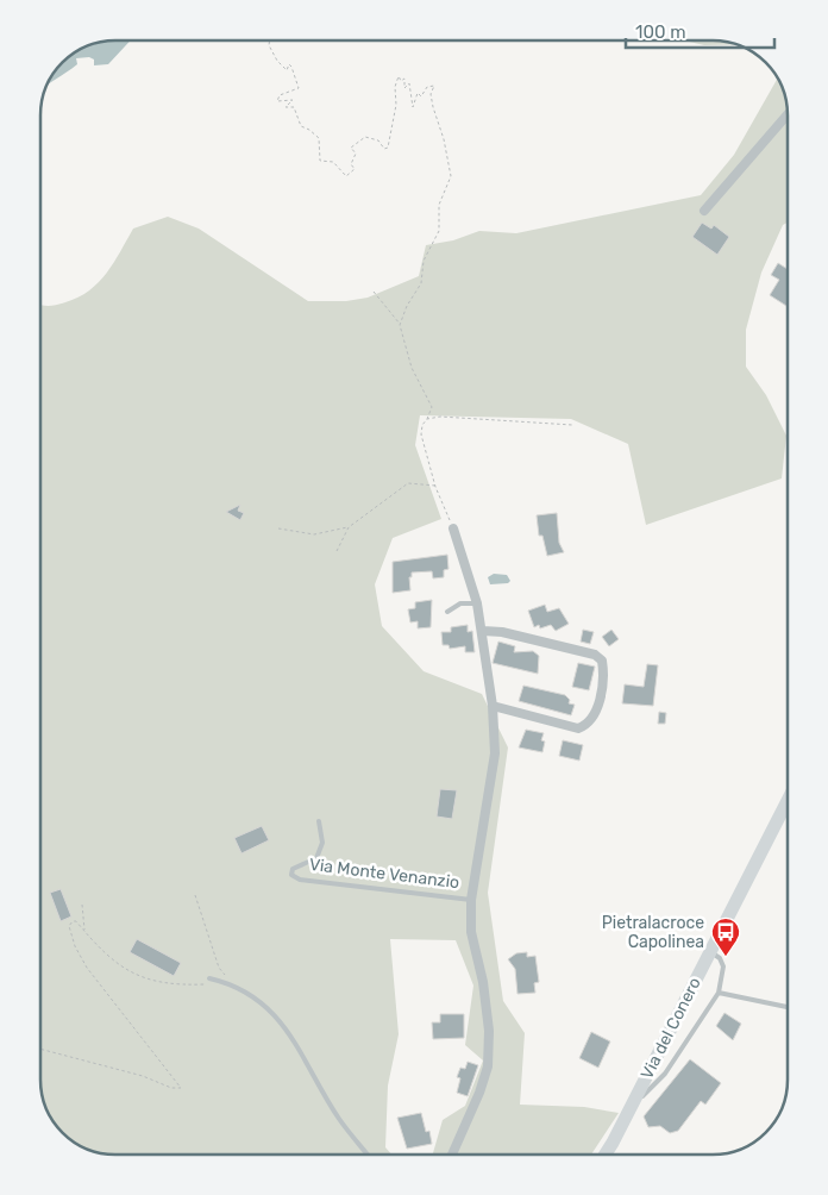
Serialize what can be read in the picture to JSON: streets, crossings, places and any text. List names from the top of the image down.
{
  "streets": {
    "main road": ["Via del Conero"],
    "street": ["Via Monte Venanzio"]
  },
  "places": {
    "bus stop": ["Pietralacroce Capolinea"]
  },
  "scale_bar": "100 m"
}
